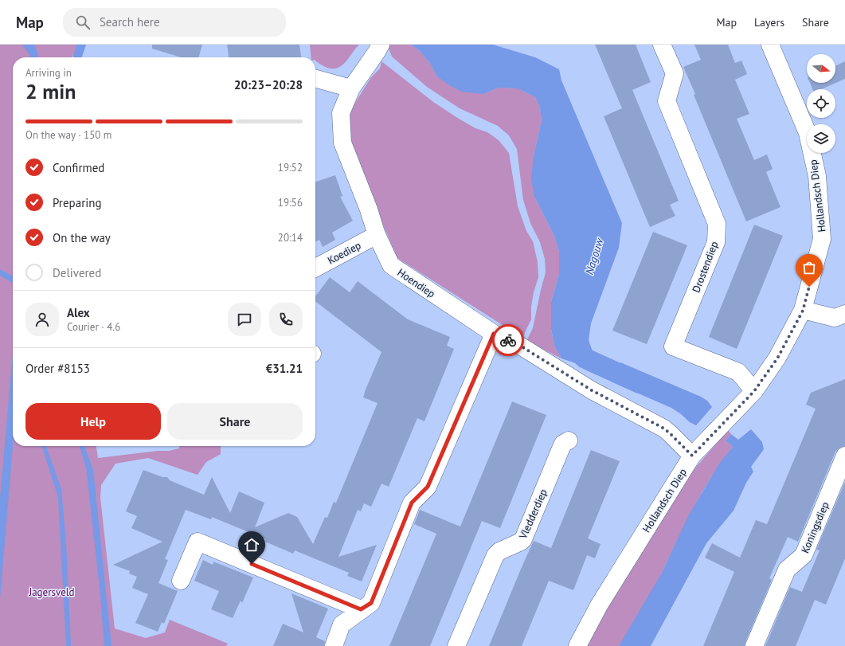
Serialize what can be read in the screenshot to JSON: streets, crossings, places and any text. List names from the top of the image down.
{
  "streets": {
    "street": [
      "Hollandsch Diep",
      "Koediep",
      "Drostendiep",
      "Hoendiep",
      "Vledderdiep",
      "Koningsdiep"
    ]
  },
  "crossings": [
    ["Hollandsch Diep", "Drostendiep"],
    ["Hollandsch Diep", "Hoendiep"],
    ["Koediep", "Hoendiep"]
  ],
  "water": ["Nagouw"],
  "parks": ["Jagersveld"],
  "north": "right",
  "page": {
    "header": "Map",
    "search": "Search here",
    "nav": ["Map", "Layers", "Share"],
    "heading": ["2 min", "Arriving in", "20:23–20:28"],
    "panel": [
      "Alex",
      "Courier · 4.6",
      "Order #8153",
      "€31.21"
    ],
    "bar": "On the way · 150 m",
    "list": [
      ["Confirmed", "19:52"],
      ["Preparing", "19:56"],
      ["On the way", "20:14"],
      "Delivered"
    ],
    "buttons": ["Help", "Share"]
  }
}
